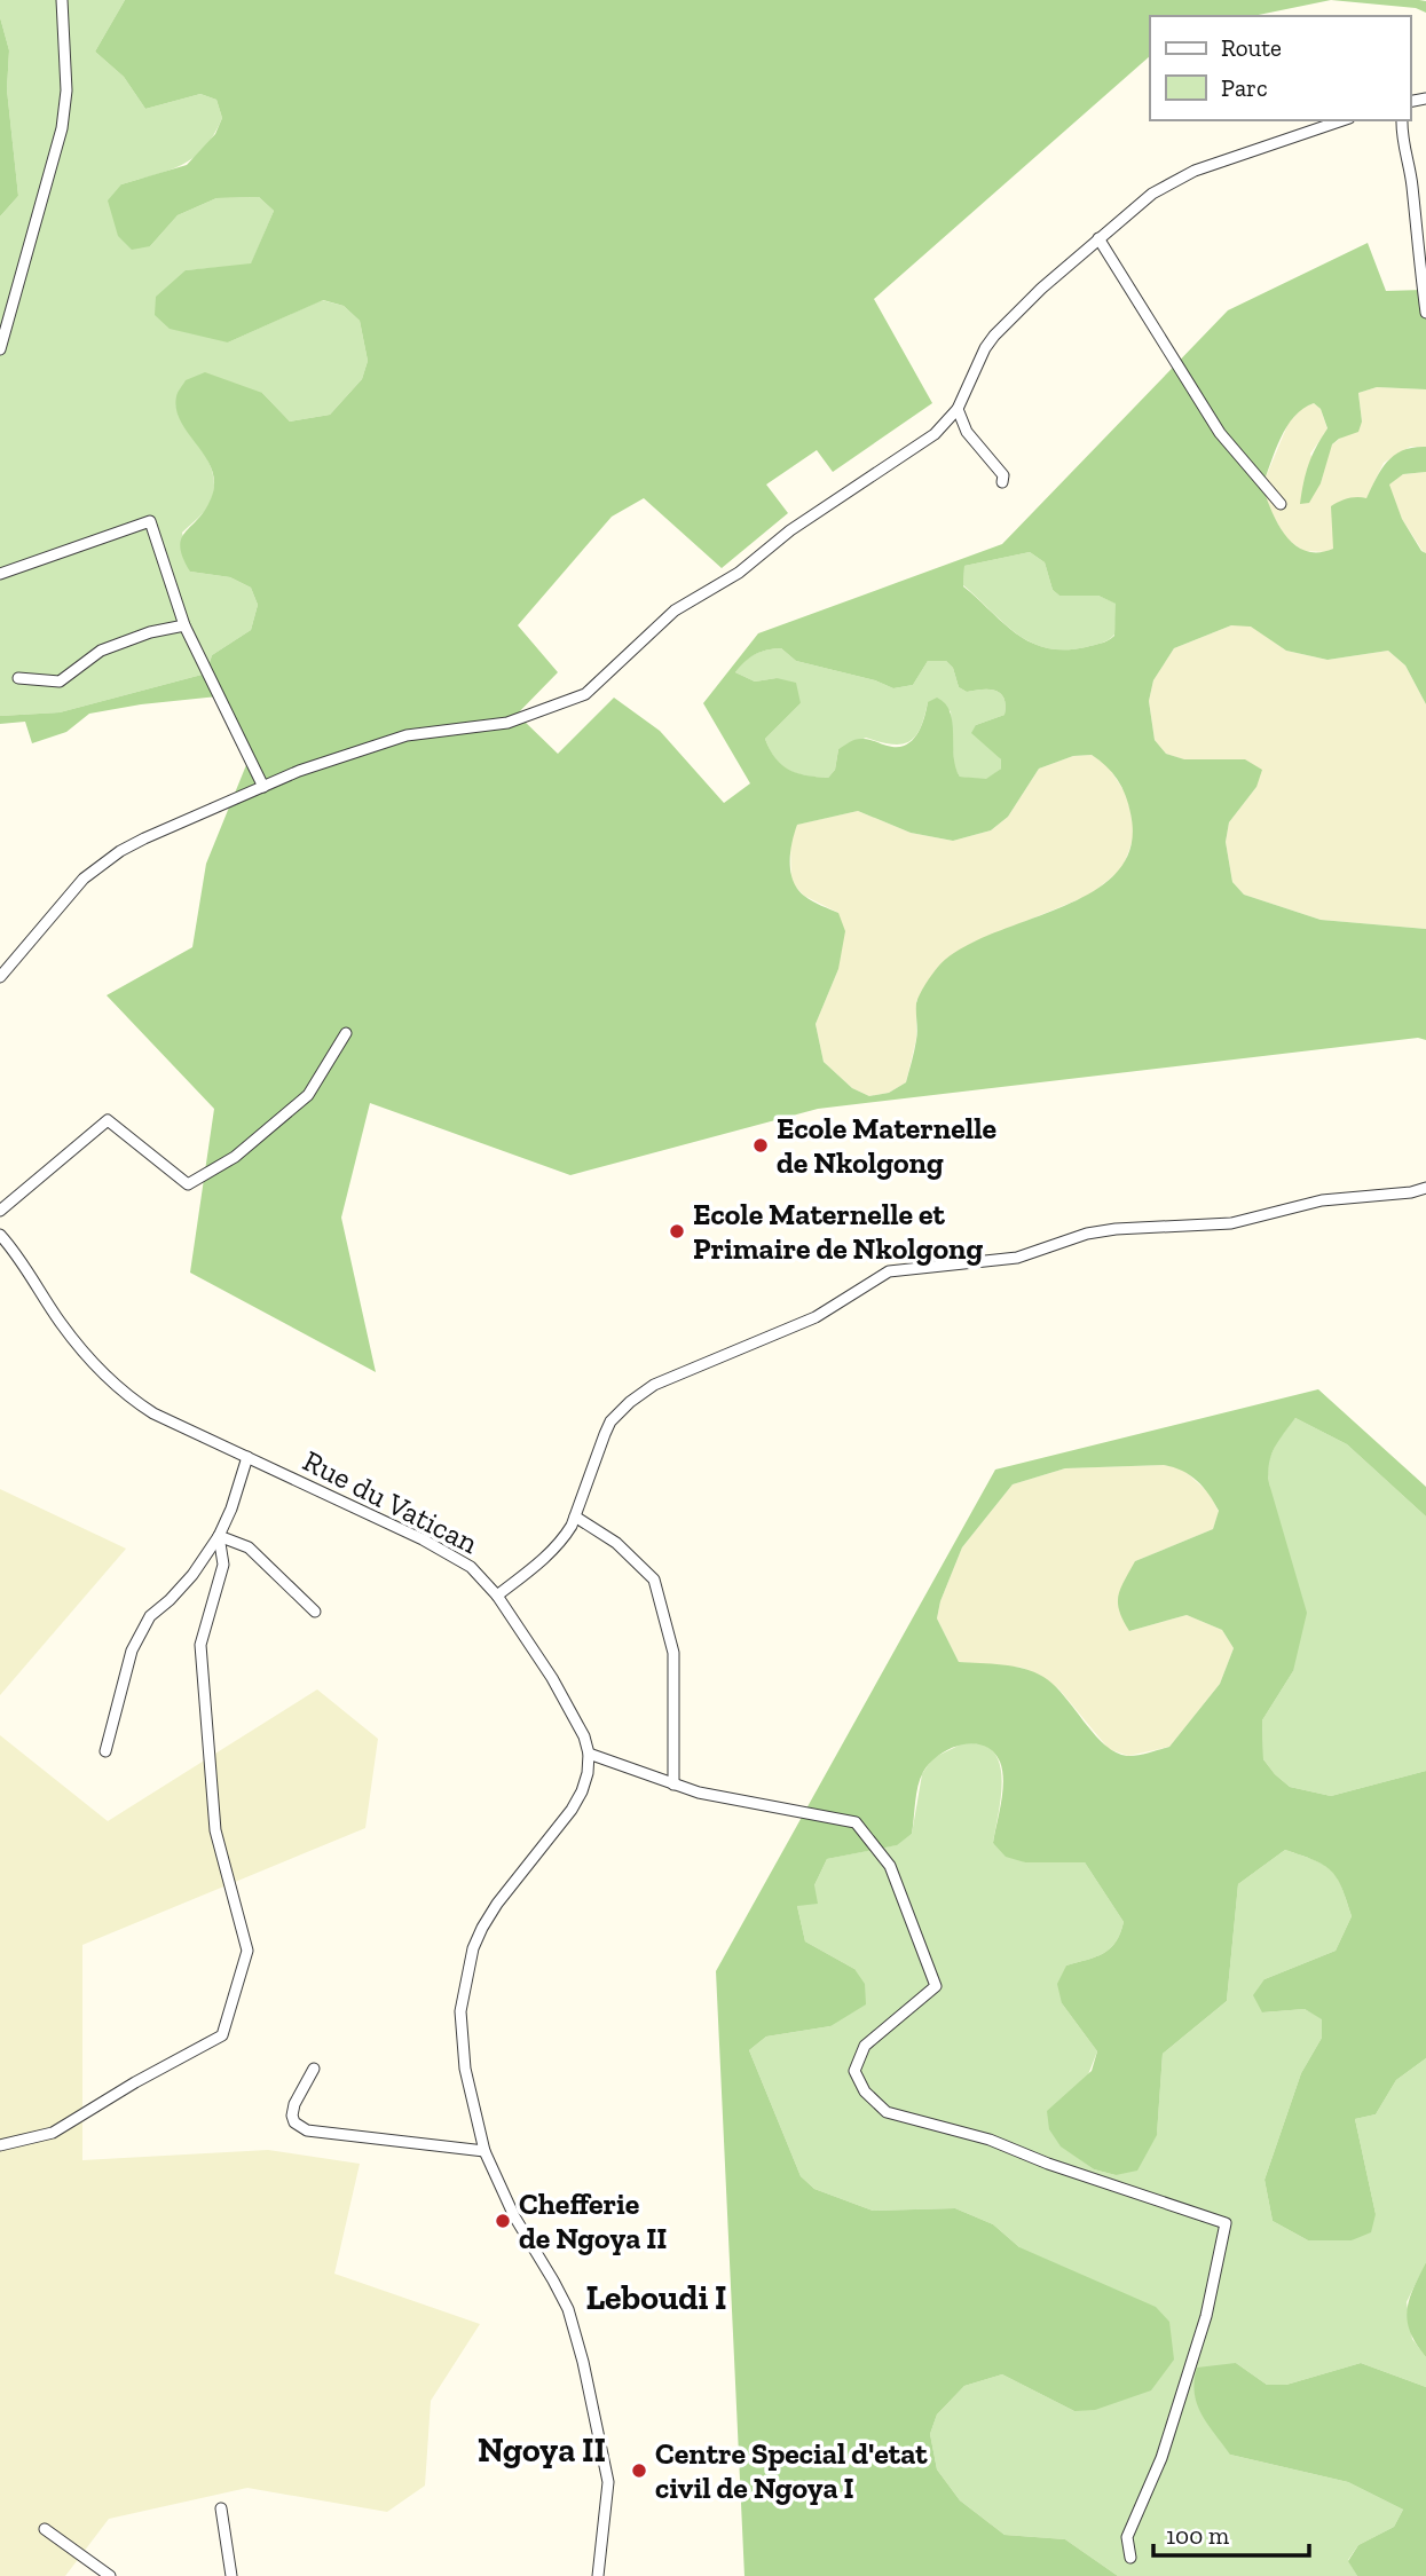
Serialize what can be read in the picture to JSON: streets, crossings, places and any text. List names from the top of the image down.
{
  "streets": {
    "street": ["Rue du Vatican"]
  },
  "districts": ["Leboudi I", "Ngoya II"],
  "places": [
    "Ecole Maternelle de Nkolgong",
    "Ecole Maternelle et Primaire de Nkolgong",
    "Chefferie de Ngoya II",
    "Centre Special d'etat civil de Ngoya I"
  ],
  "legend": ["Route", "Parc"],
  "scale_bar": "100 m"
}
